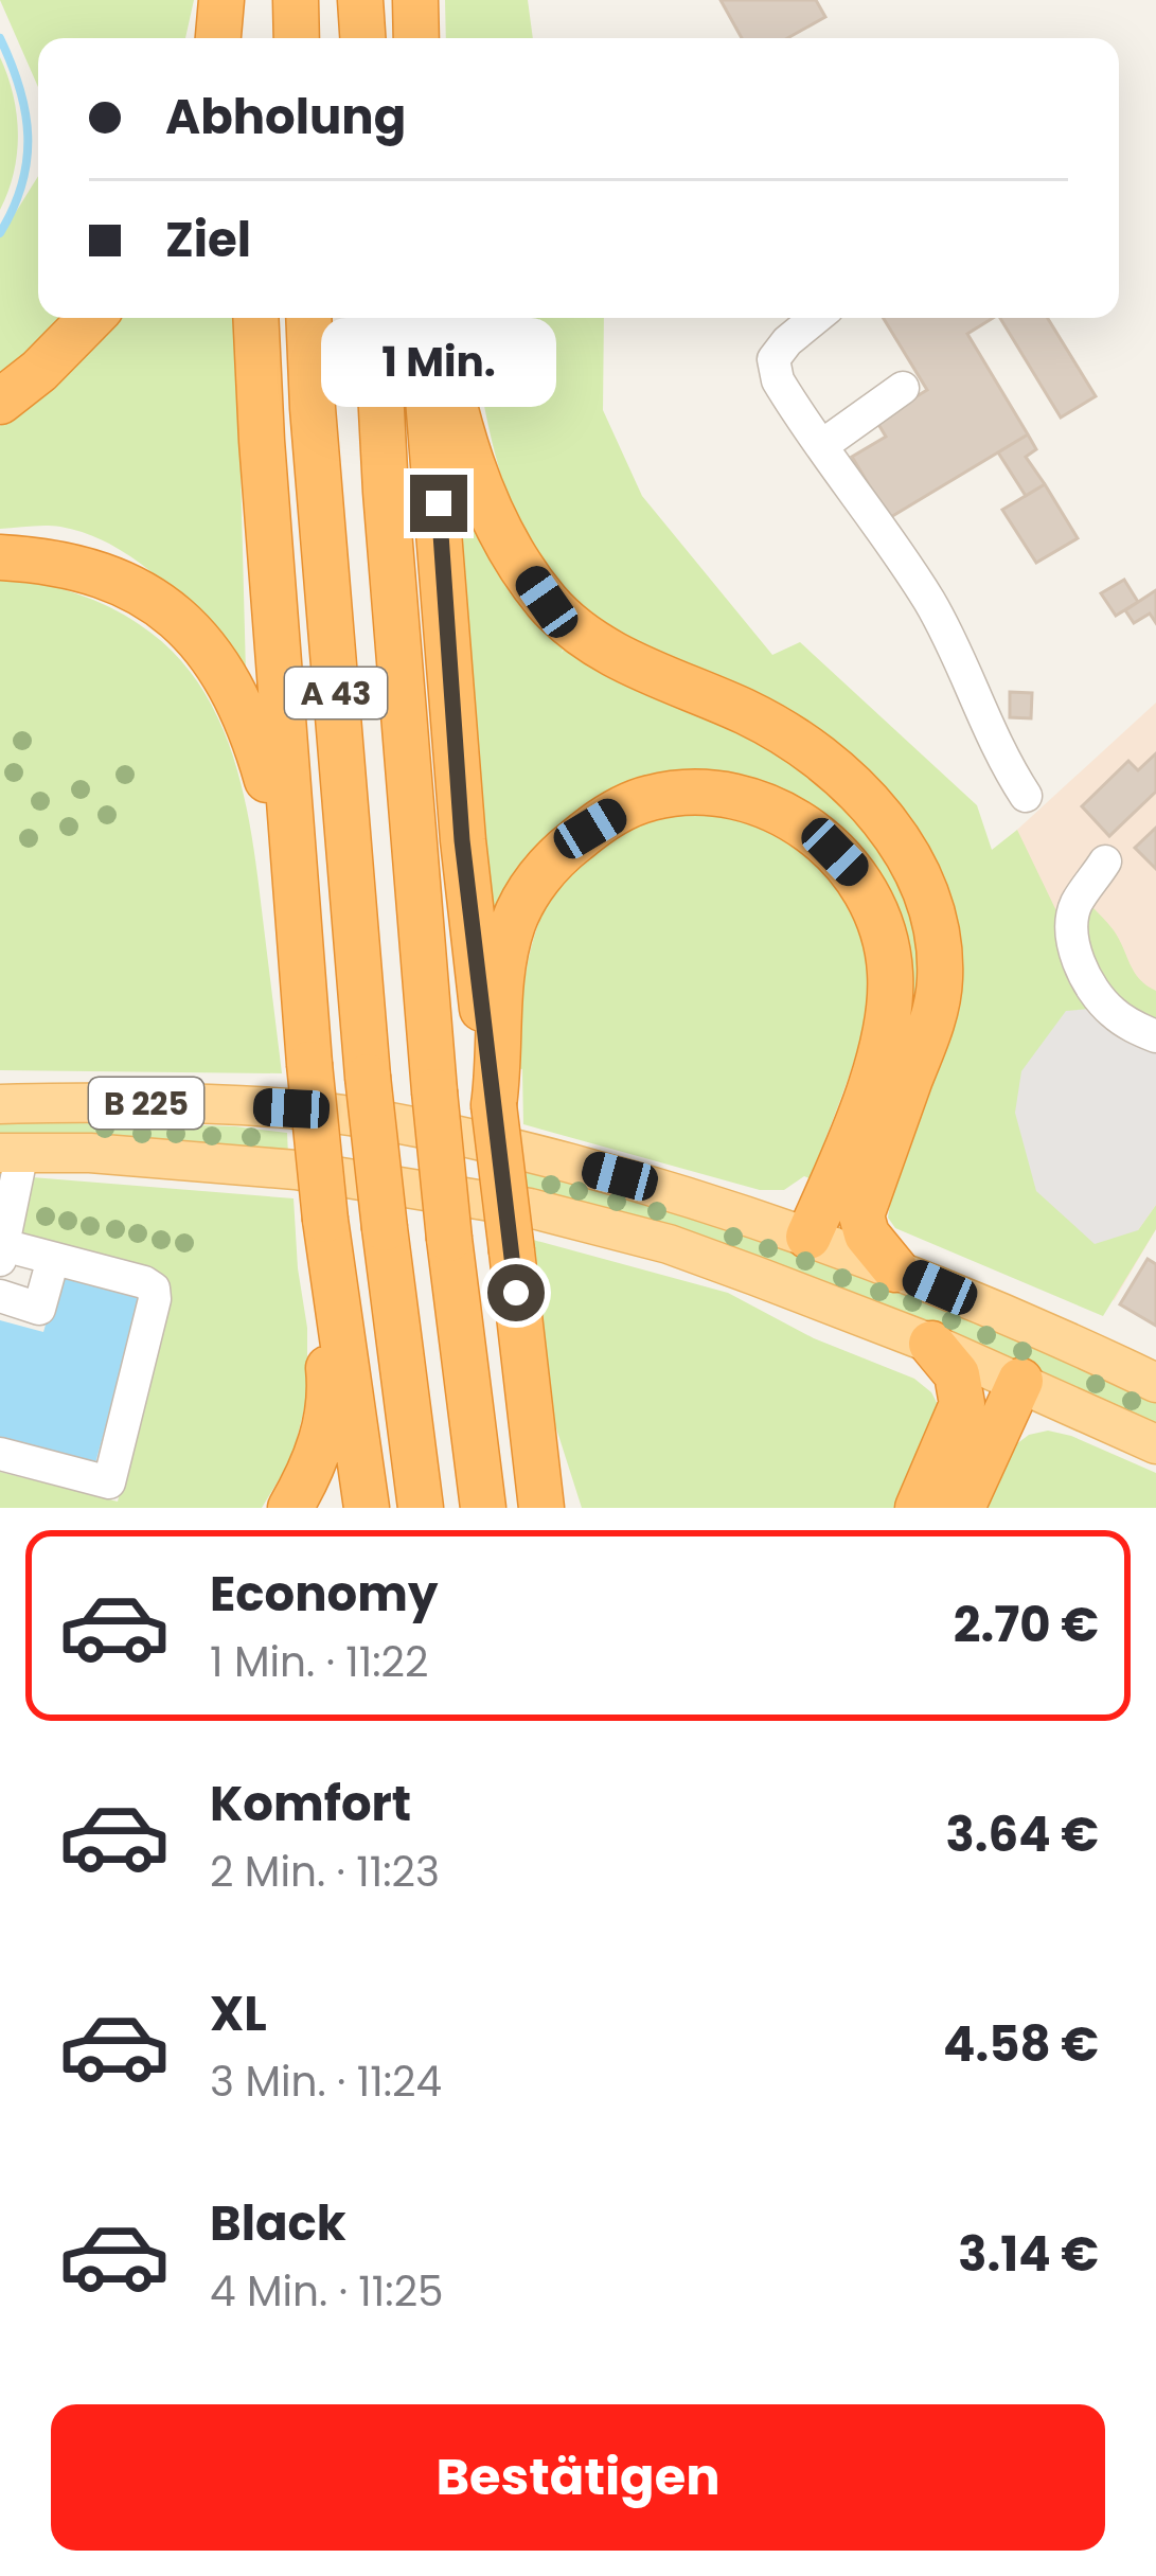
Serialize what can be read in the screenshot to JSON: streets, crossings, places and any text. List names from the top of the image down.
{
  "streets": {
    "highway": ["A 43"],
    "main road": ["B 225"]
  },
  "page": {
    "banner": ["Abholung", "Ziel"],
    "bubble": "1 Min.",
    "list": [
      {
        "name": "Economy",
        "note": "1 Min. · 11:22",
        "value": "2.70 €"
      },
      {
        "name": "Komfort",
        "note": "2 Min. · 11:23",
        "value": "3.64 €"
      },
      {
        "name": "XL",
        "note": "3 Min. · 11:24",
        "value": "4.58 €"
      },
      {
        "name": "Black",
        "note": "4 Min. · 11:25",
        "value": "3.14 €"
      }
    ],
    "buttons": "Bestätigen"
  }
}
